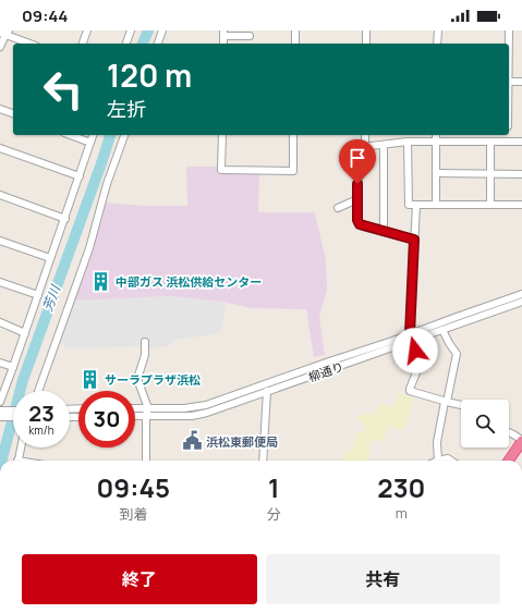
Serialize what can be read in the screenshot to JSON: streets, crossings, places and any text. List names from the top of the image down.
{
  "streets": {
    "street": ["柳通り"]
  },
  "water": ["芳川"],
  "places": {
    "building": ["中部ガス 浜松供給センター", "サーラプラザ浜松"],
    "public building": ["浜松東郵便局"]
  },
  "page": {
    "status": "09:44",
    "turn": ["120 m", "左折"],
    "speed": "23 km/h",
    "limit": "30",
    "eta": [
      "09:45",
      "到着",
      "1",
      "分",
      "230",
      "m"
    ],
    "buttons": ["終了", "共有"]
  }
}
